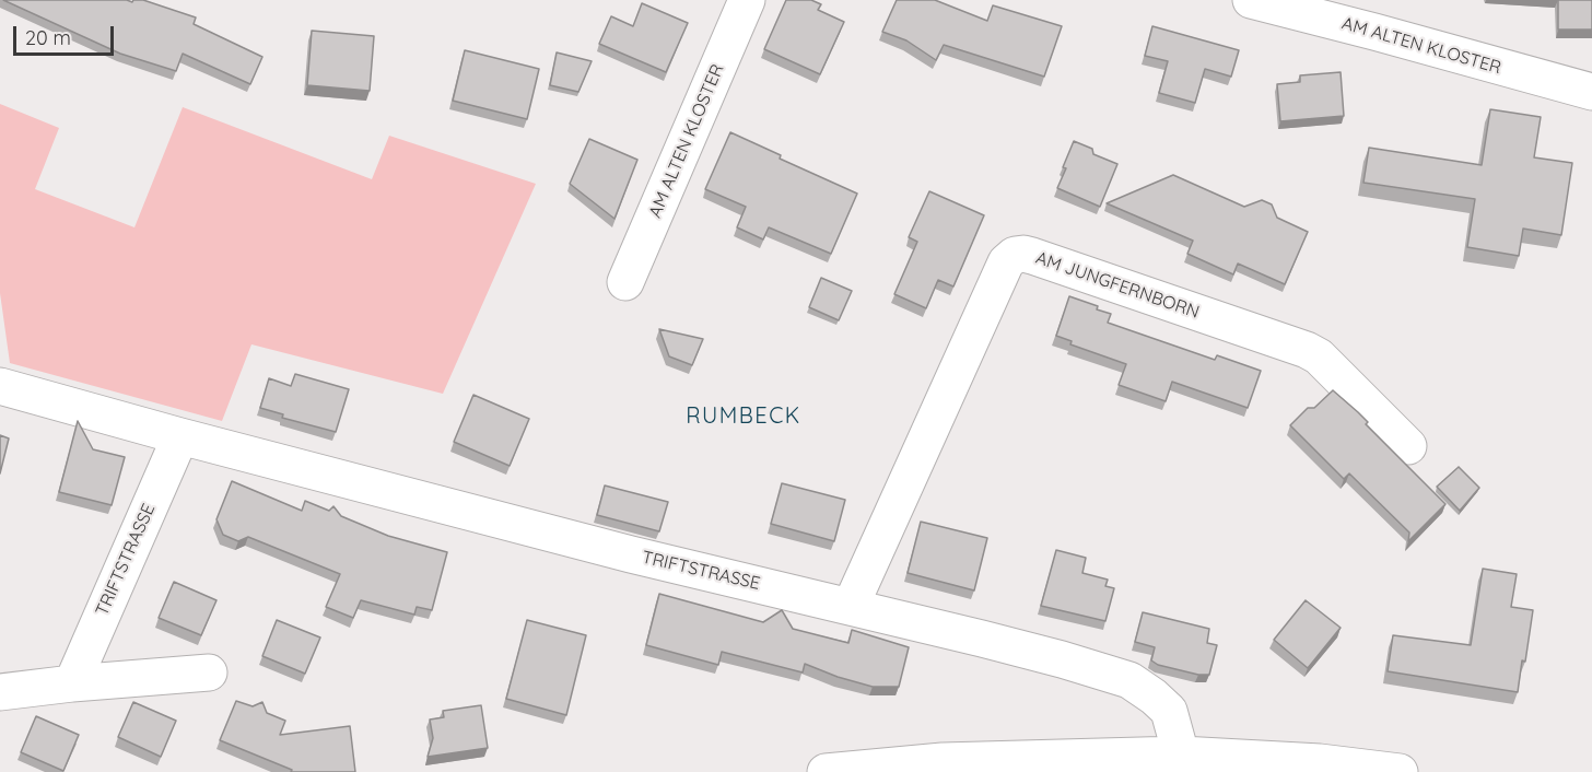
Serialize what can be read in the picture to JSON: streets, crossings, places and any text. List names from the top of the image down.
{
  "streets": {
    "street": ["AM ALTEN KLOSTER", "AM JUNGFERNBORN", "TRIFTSTRASSE"]
  },
  "crossings": [
    ["AM JUNGFERNBORN", "TRIFTSTRASSE"]
  ],
  "districts": ["RUMBECK"],
  "scale_bar": "20 m"
}
